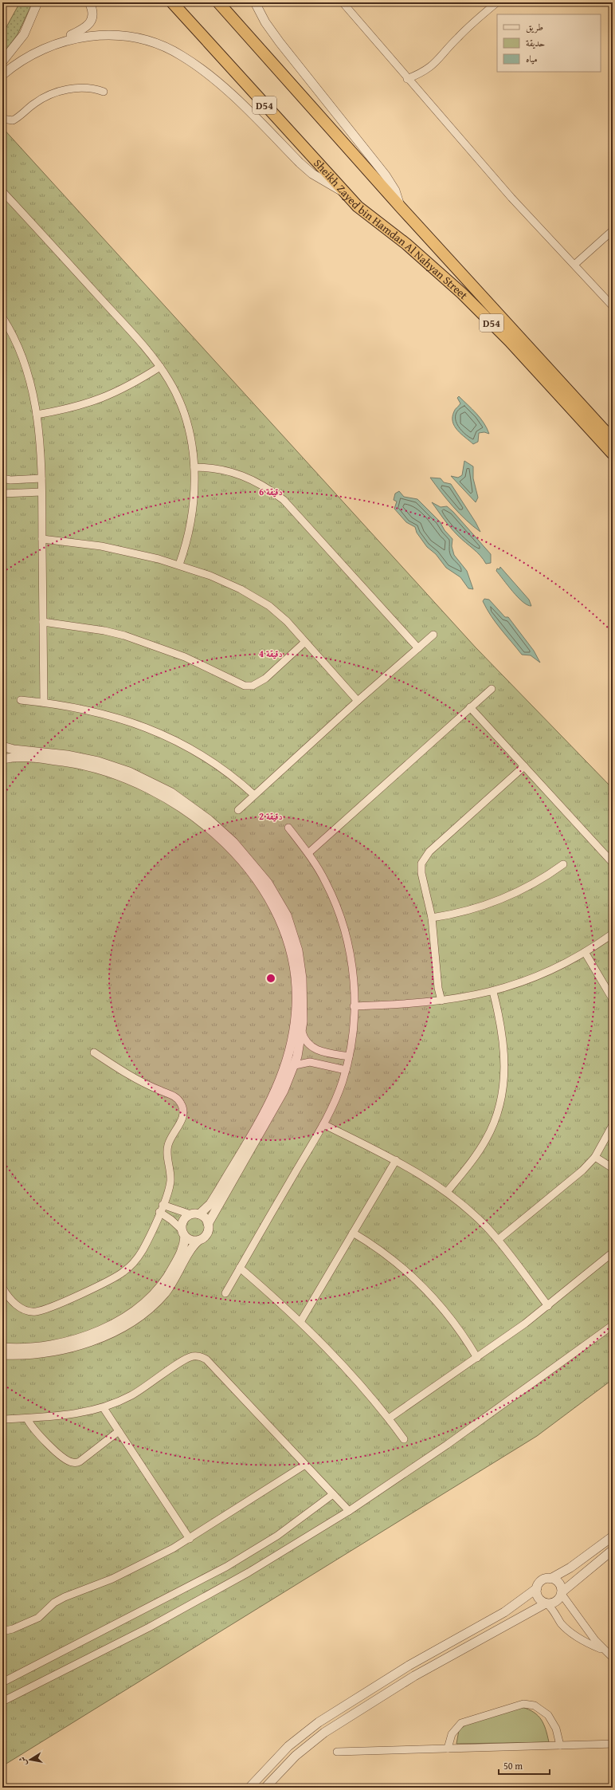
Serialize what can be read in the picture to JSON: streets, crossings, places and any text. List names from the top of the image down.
{
  "streets": {
    "highway": ["D54", "Sheikh Zayed bin Hamdan Al Nahyan Street"]
  },
  "legend": ["طريق", "حديقة", "مياه"],
  "scale_bar": "50 m",
  "north": "left",
  "rings": ["6 دقيقة", "4 دقيقة", "2 دقيقة"]
}
